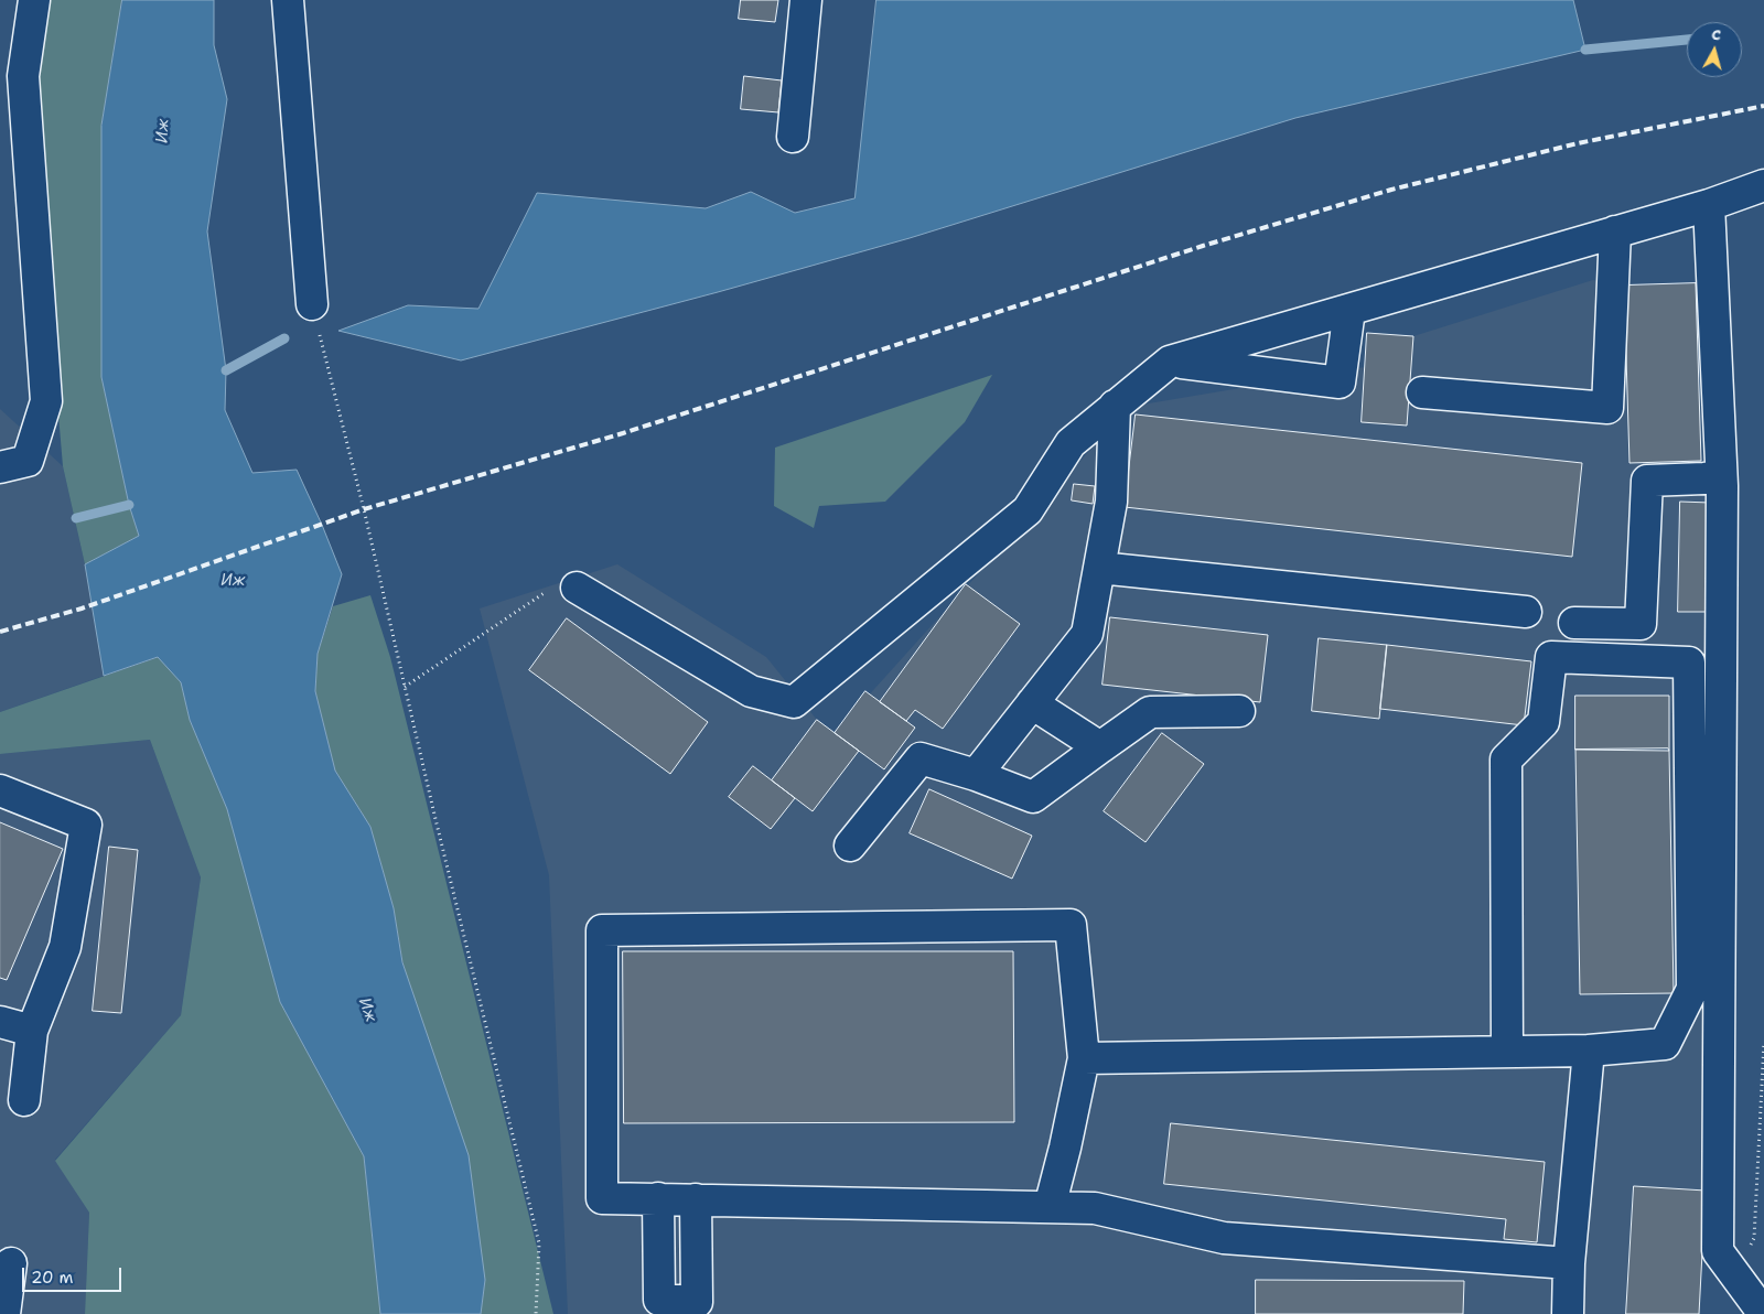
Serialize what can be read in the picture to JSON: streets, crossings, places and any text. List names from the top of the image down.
{
  "water": ["Иж"],
  "scale_bar": "20 m",
  "north": "top"
}
